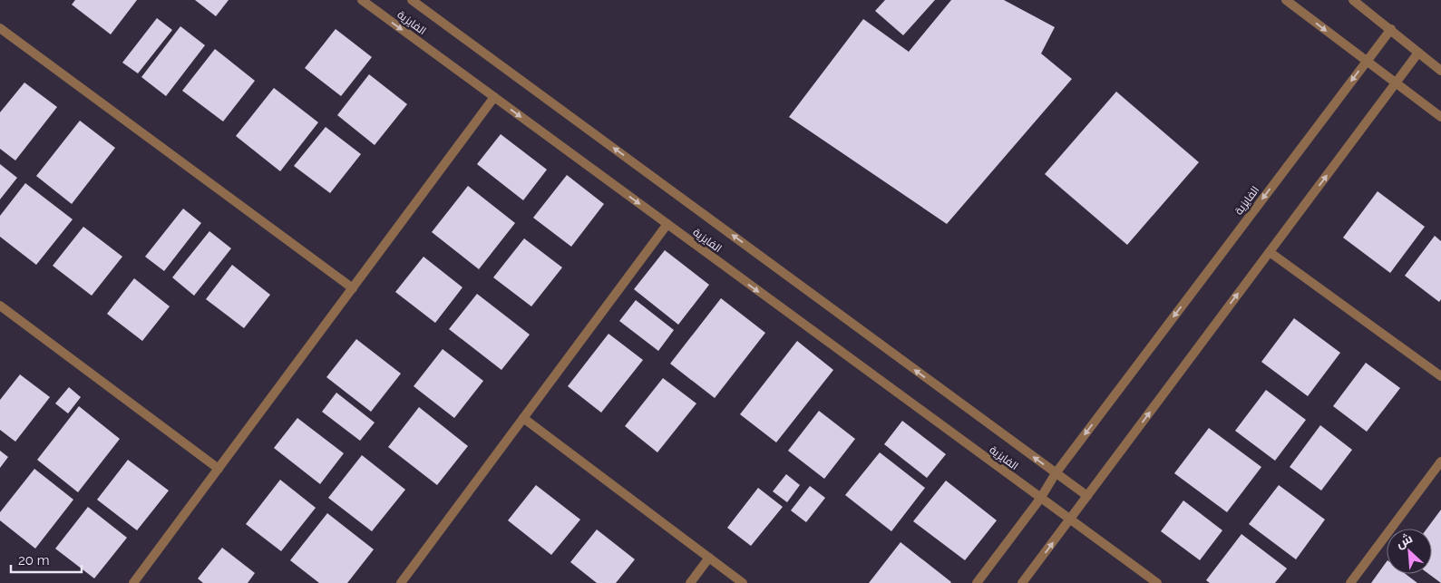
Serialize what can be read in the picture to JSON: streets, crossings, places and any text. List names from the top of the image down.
{
  "streets": {
    "street": ["الفايزية"]
  },
  "scale_bar": "20 m",
  "north": "top left"
}
